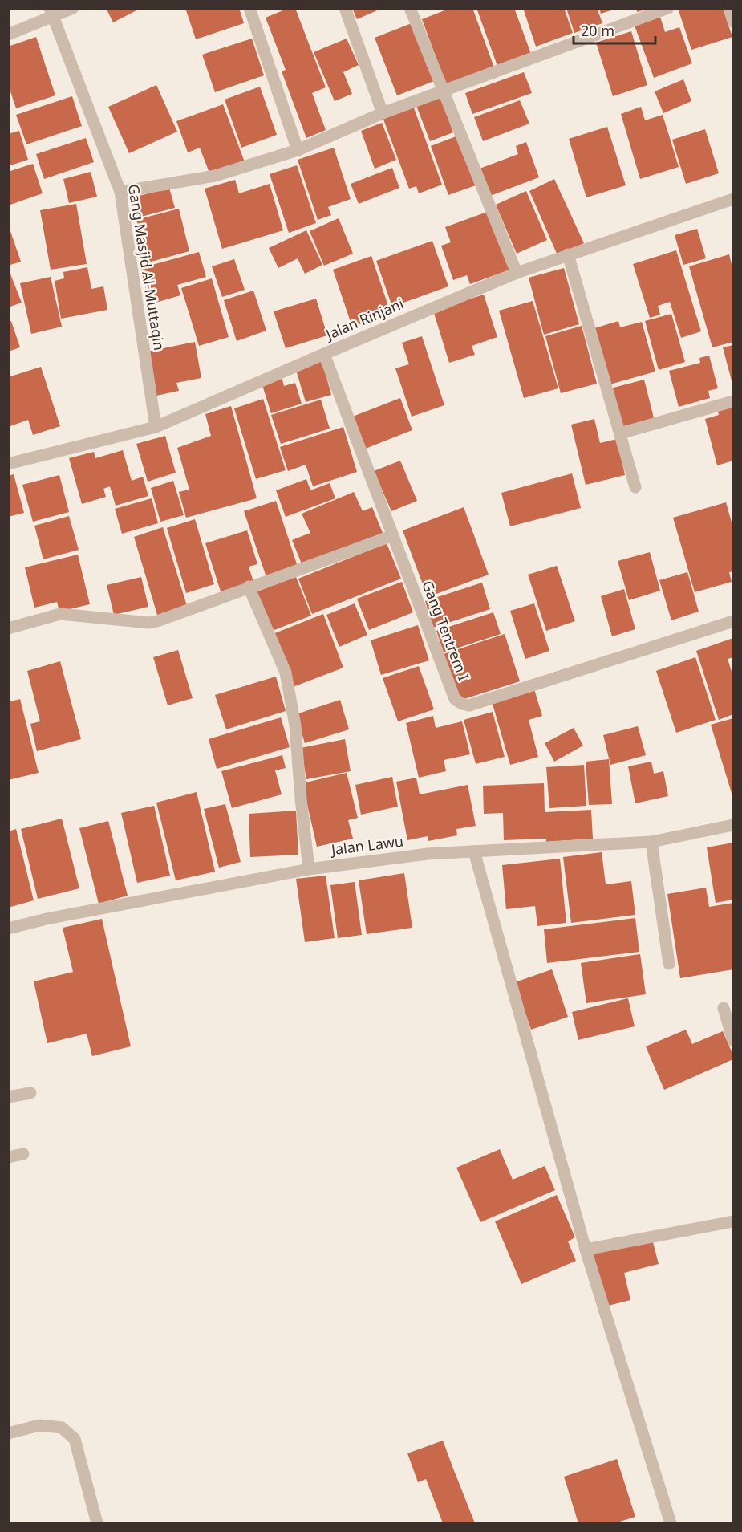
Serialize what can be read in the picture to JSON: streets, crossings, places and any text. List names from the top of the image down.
{
  "streets": {
    "street": [
      "Gang Masjid Al-Muttaqin",
      "Jalan Rinjani",
      "Gang Tentrem I",
      "Jalan Lawu"
    ]
  },
  "crossings": [
    ["Gang Masjid Al-Muttaqin", "Jalan Rinjani"],
    ["Jalan Rinjani", "Gang Tentrem I"]
  ],
  "scale_bar": "20 m"
}
